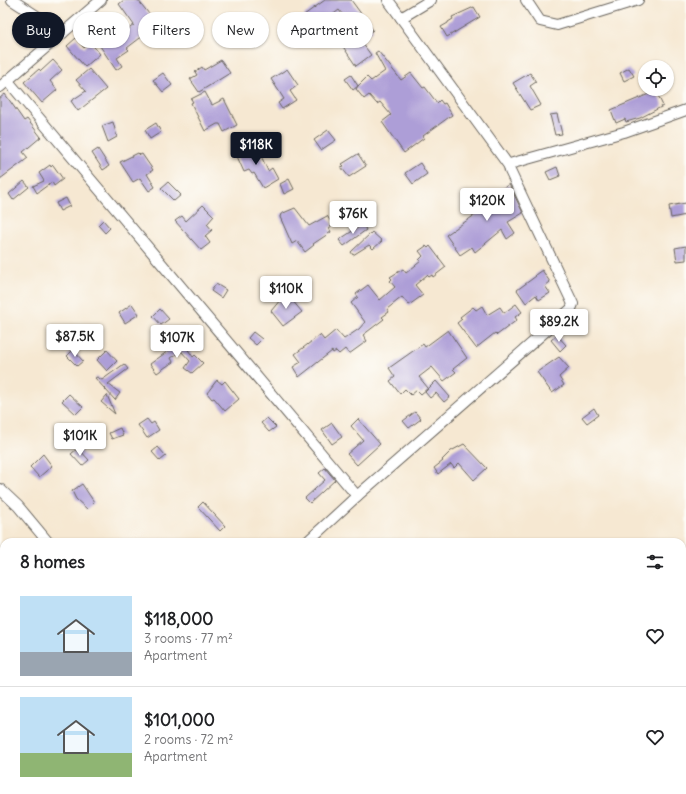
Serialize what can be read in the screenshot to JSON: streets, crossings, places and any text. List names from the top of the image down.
{
  "page": {
    "chip": [
      "Buy",
      "Rent",
      "Filters",
      "New",
      "Apartment"
    ],
    "price": [
      "$118K",
      "$120K",
      "$76K",
      "$110K",
      "$89.2K",
      "$87.5K",
      "$107K",
      "$101K"
    ],
    "heading": "8 homes",
    "list": [
      {
        "name": "$118,000",
        "note": "3 rooms · 77 m² · Apartment"
      },
      {
        "name": "$101,000",
        "note": "2 rooms · 72 m² · Apartment"
      }
    ]
  }
}
